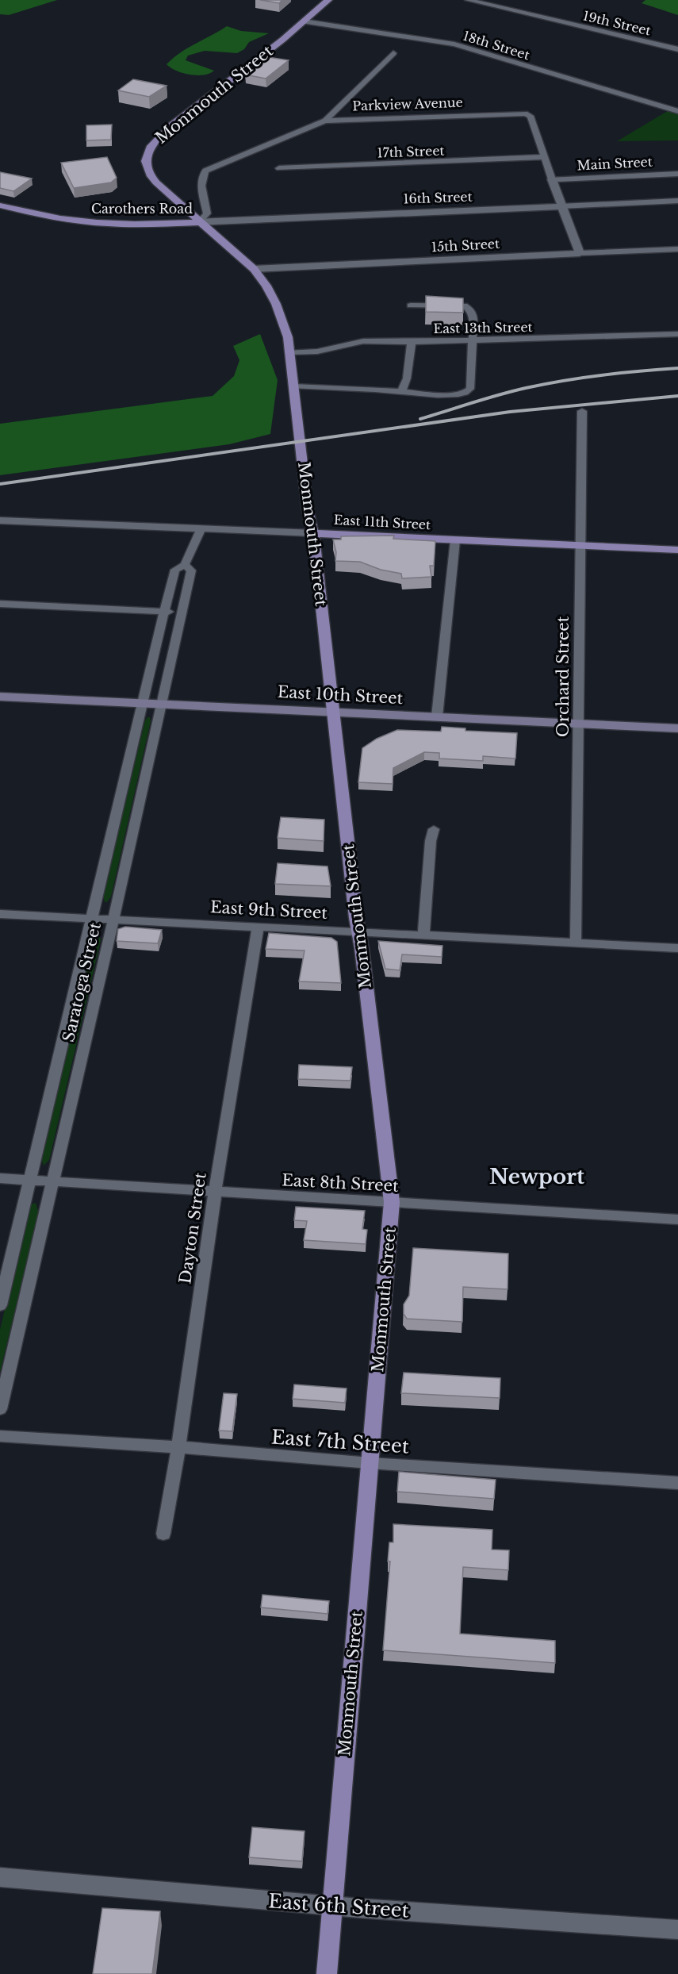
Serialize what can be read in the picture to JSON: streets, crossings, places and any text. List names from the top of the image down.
{
  "streets": {
    "main road": [
      "Monmouth Street",
      "Carothers Road",
      "East 11th Street",
      "East 10th Street"
    ],
    "street": [
      "19th Street",
      "18th Street",
      "Parkview Avenue",
      "17th Street",
      "Main Street",
      "16th Street",
      "15th Street",
      "East 13th Street",
      "Orchard Street",
      "East 9th Street",
      "Saratoga Street",
      "East 8th Street",
      "Dayton Street",
      "East 7th Street",
      "East 6th Street"
    ]
  },
  "crossings": [
    ["18th Street", "Monmouth Street"],
    ["Monmouth Street", "Parkview Avenue"],
    ["Monmouth Street", "16th Street"],
    ["Monmouth Street", "Carothers Road"],
    ["Monmouth Street", "15th Street"],
    ["Monmouth Street", "East 13th Street"],
    ["Monmouth Street", "East 11th Street"],
    ["Monmouth Street", "East 10th Street"],
    ["Monmouth Street", "East 9th Street"],
    ["Monmouth Street", "East 8th Street"],
    ["Monmouth Street", "East 7th Street"],
    ["Monmouth Street", "East 6th Street"],
    ["Parkview Avenue", "17th Street"],
    ["Parkview Avenue", "Main Street"],
    ["Parkview Avenue", "16th Street"],
    ["Parkview Avenue", "Carothers Road"],
    ["Parkview Avenue", "15th Street"],
    ["16th Street", "Carothers Road"],
    ["East 11th Street", "Orchard Street"],
    ["East 11th Street", "Saratoga Street"],
    ["Orchard Street", "East 10th Street"],
    ["Orchard Street", "East 9th Street"],
    ["East 10th Street", "Saratoga Street"],
    ["East 9th Street", "Saratoga Street"],
    ["East 9th Street", "Dayton Street"],
    ["Saratoga Street", "East 8th Street"],
    ["East 8th Street", "Dayton Street"],
    ["Dayton Street", "East 7th Street"]
  ],
  "districts": ["Newport"]
}
